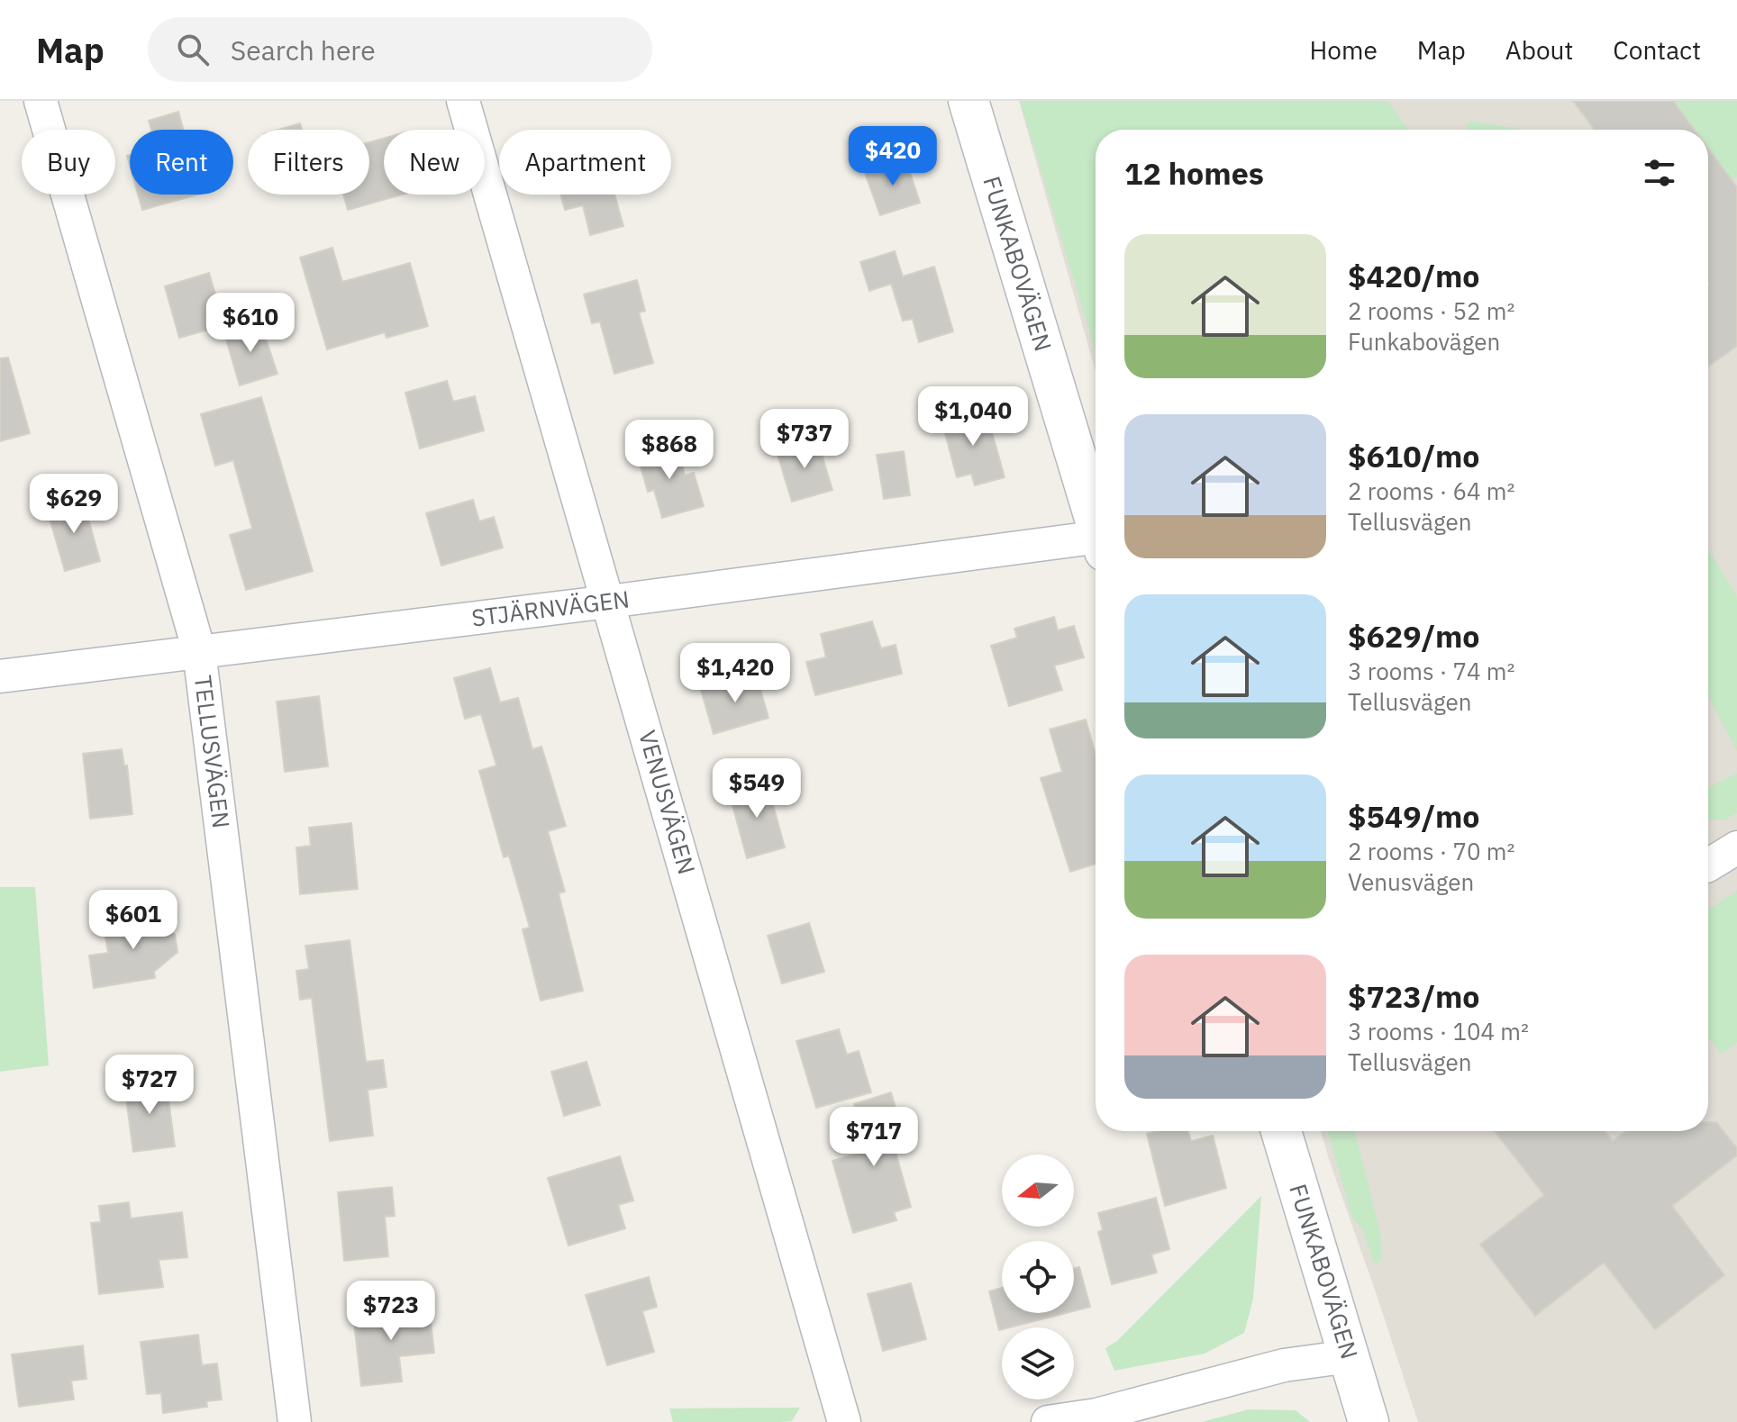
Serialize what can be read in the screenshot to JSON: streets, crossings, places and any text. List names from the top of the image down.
{
  "streets": {
    "street": [
      "FUNKABOVÄGEN",
      "STJÄRNVÄGEN",
      "TELLUSVÄGEN",
      "VENUSVÄGEN"
    ]
  },
  "crossings": [
    ["STJÄRNVÄGEN", "TELLUSVÄGEN"],
    ["STJÄRNVÄGEN", "VENUSVÄGEN"]
  ],
  "north": "left",
  "page": {
    "header": "Map",
    "search": "Search here",
    "nav": [
      "Home",
      "Map",
      "About",
      "Contact"
    ],
    "price": [
      "$420",
      "$610",
      "$1,040",
      "$737",
      "$868",
      "$629",
      "$1,420",
      "$549",
      "$601",
      "$727",
      "$717",
      "$723"
    ],
    "chip": [
      "Buy",
      "Rent",
      "Filters",
      "New",
      "Apartment"
    ],
    "heading": "12 homes",
    "list": [
      {
        "name": "$420/mo",
        "note": "2 rooms · 52 m² · Funkabovägen"
      },
      {
        "name": "$610/mo",
        "note": "2 rooms · 64 m² · Tellusvägen"
      },
      {
        "name": "$629/mo",
        "note": "3 rooms · 74 m² · Tellusvägen"
      },
      {
        "name": "$549/mo",
        "note": "2 rooms · 70 m² · Venusvägen"
      },
      {
        "name": "$723/mo",
        "note": "3 rooms · 104 m² · Tellusvägen"
      }
    ]
  }
}
